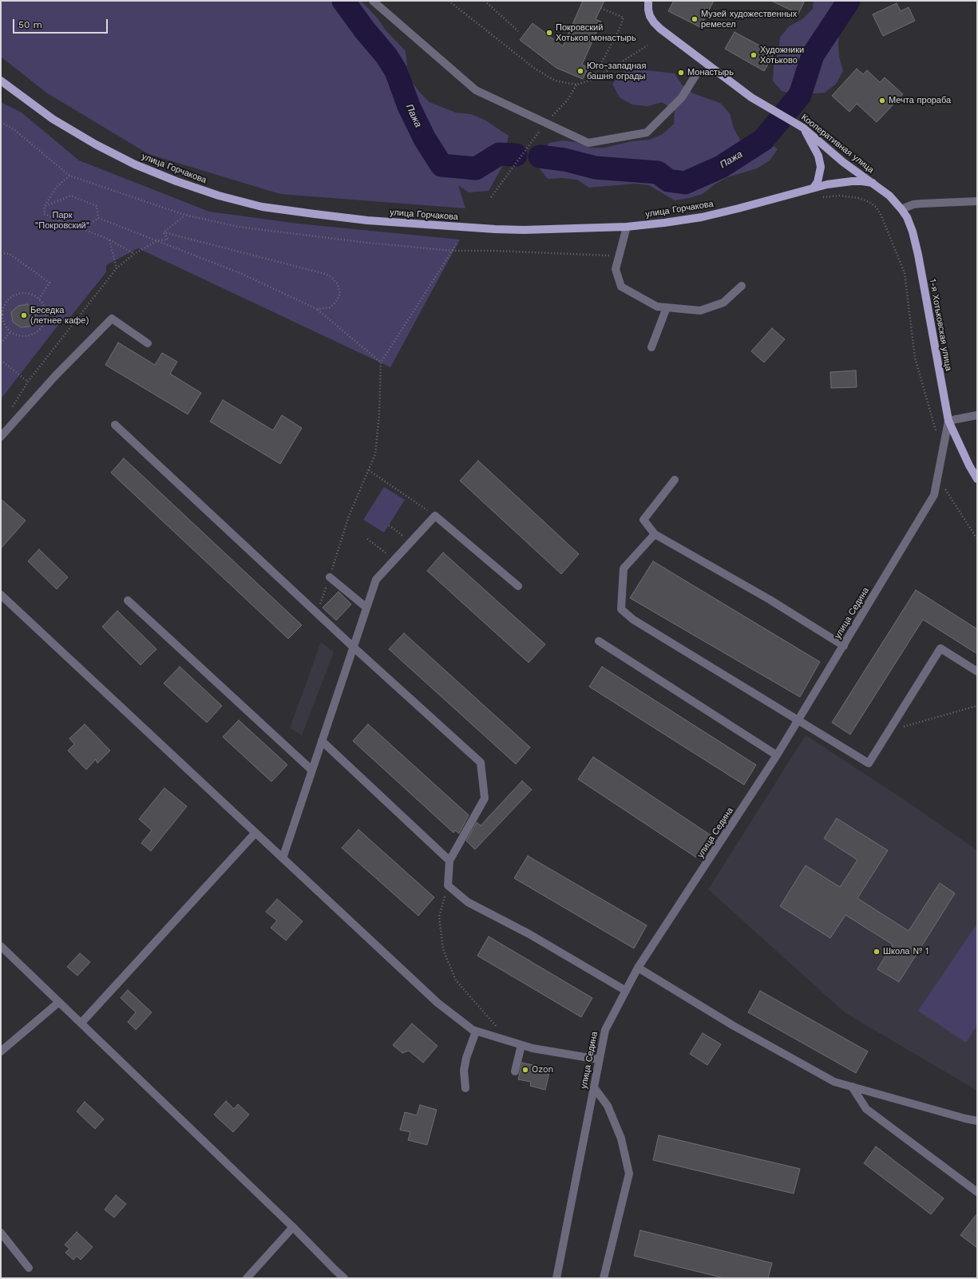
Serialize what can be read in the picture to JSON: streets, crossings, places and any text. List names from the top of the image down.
{
  "streets": {
    "main road": ["Кооперативная улица", "улица Горчакова", "1-я Хотьковская улица"],
    "street": ["улица Седина"]
  },
  "crossings": [
    ["Кооперативная улица", "улица Горчакова"],
    ["Кооперативная улица", "1-я Хотьковская улица"],
    ["улица Горчакова", "1-я Хотьковская улица"],
    ["1-я Хотьковская улица", "улица Седина"]
  ],
  "water": ["Пажа"],
  "parks": ["Парк \"Покровский\""],
  "places": [
    "Музей художественных ремесел",
    "Покровский Хотьков монастырь",
    "Художники Хотьково",
    "Юго-западная башня ограды",
    "Монастырь",
    "Мечта прораба",
    "Беседка (летнее кафе)",
    "Школа № 1",
    "Ozon"
  ],
  "scale_bar": "50 m"
}
